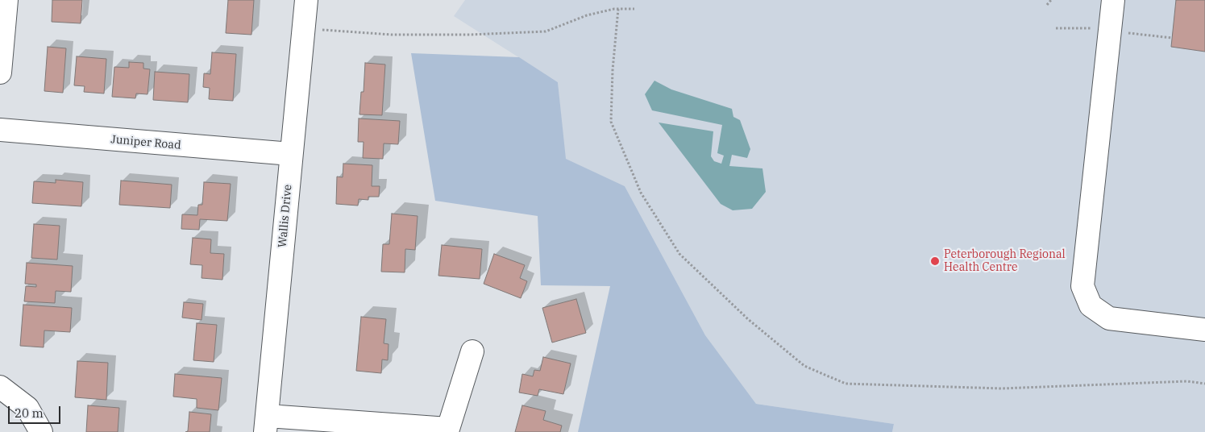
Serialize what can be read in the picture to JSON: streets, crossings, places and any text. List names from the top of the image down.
{
  "streets": {
    "street": ["Juniper Road", "Wallis Drive"]
  },
  "crossings": [
    ["Juniper Road", "Wallis Drive"]
  ],
  "places": ["Peterborough Regional Health Centre"],
  "scale_bar": "20 m"
}
